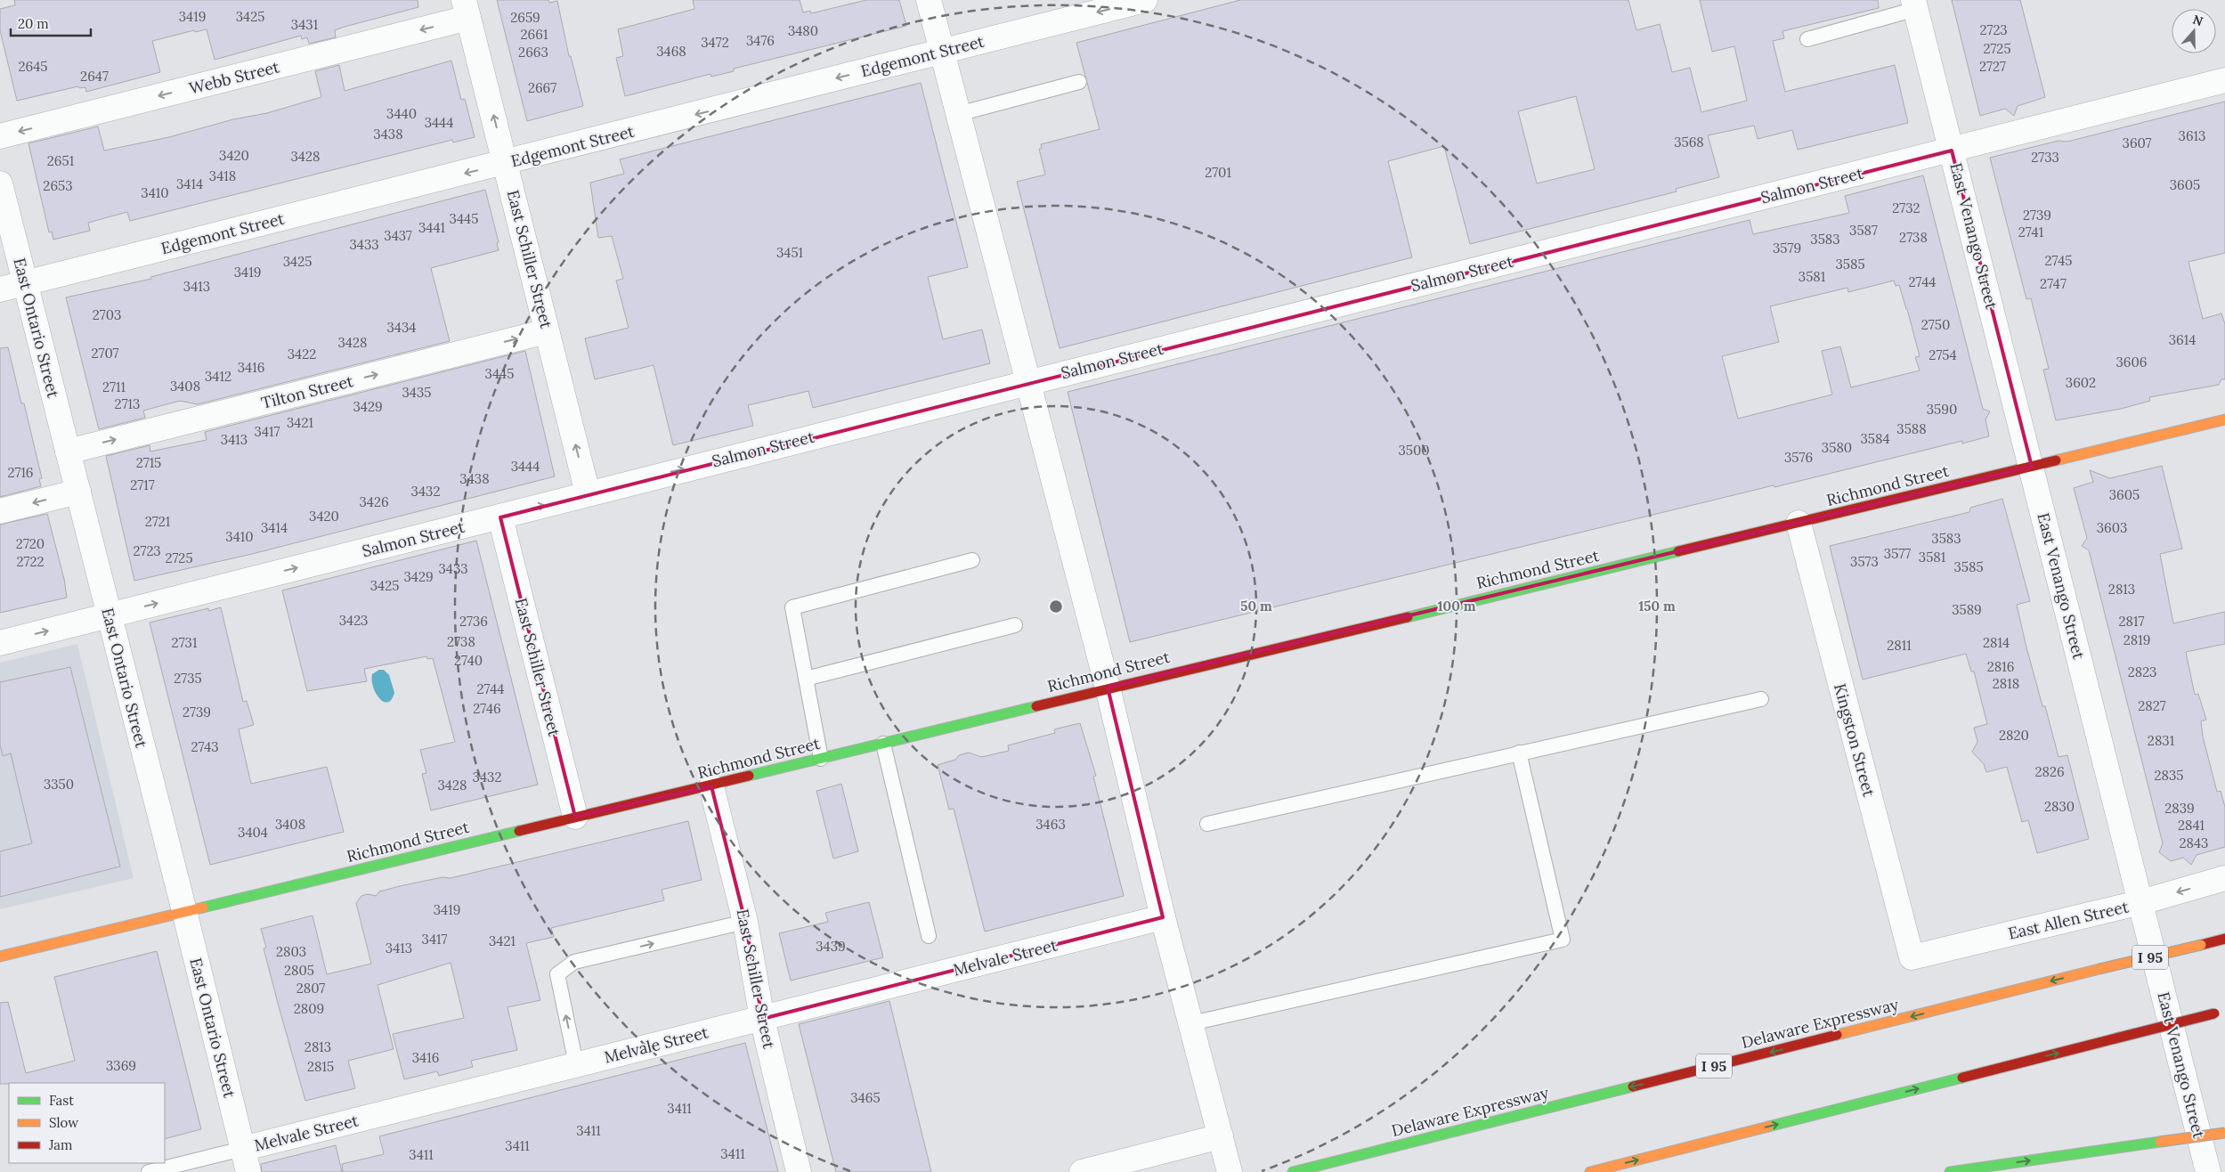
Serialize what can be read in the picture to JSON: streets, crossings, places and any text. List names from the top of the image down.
{
  "streets": {
    "main road": ["Richmond Street", "I 95", "Delaware Expressway"],
    "street": [
      "Edgemont Street",
      "Webb Street",
      "Salmon Street",
      "East Venango Street",
      "East Schiller Street",
      "East Ontario Street",
      "Tilton Street",
      "Kingston Street",
      "East Allen Street",
      "Melvale Street"
    ]
  },
  "crossings": [
    ["Edgemont Street", "East Schiller Street"],
    ["Edgemont Street", "East Ontario Street"],
    ["Webb Street", "East Schiller Street"],
    ["Salmon Street", "East Venango Street"],
    ["Salmon Street", "East Schiller Street"],
    ["Salmon Street", "East Ontario Street"],
    ["East Venango Street", "Richmond Street"],
    ["East Venango Street", "East Allen Street"],
    ["East Schiller Street", "Tilton Street"],
    ["East Schiller Street", "Richmond Street"],
    ["East Schiller Street", "Melvale Street"],
    ["East Ontario Street", "Tilton Street"],
    ["East Ontario Street", "Richmond Street"],
    ["East Ontario Street", "Melvale Street"],
    ["Richmond Street", "Kingston Street"],
    ["Kingston Street", "East Allen Street"]
  ],
  "one_way": [
    "Edgemont Street",
    "Webb Street",
    "Salmon Street",
    "Tilton Street"
  ],
  "house_numbers": [
    "3419",
    "3425",
    "2659",
    "3431",
    "2723",
    "3480",
    "2661",
    "3476",
    "3472",
    "2725",
    "3468",
    "2663",
    "2645",
    "2727",
    "2647",
    "2667",
    "3440",
    "3444",
    "3438",
    "3613",
    "3568",
    "3607",
    "3420",
    "3428",
    "2733",
    "2651",
    "2701",
    "3418",
    "3414",
    "3605",
    "2653",
    "3410",
    "2732",
    "2739",
    "3445",
    "3441",
    "3587",
    "2741",
    "3437",
    "2738",
    "3583",
    "3433",
    "3579",
    "3451",
    "2745",
    "3425",
    "3585",
    "3419",
    "3581",
    "2744",
    "2747",
    "3413",
    "2703",
    "2750",
    "3434",
    "3614",
    "3428",
    "2707",
    "3422",
    "2754",
    "3606",
    "3416",
    "3445",
    "3412",
    "3602",
    "3408",
    "2711",
    "3435",
    "2713",
    "3429",
    "3590",
    "3421",
    "3588",
    "3417",
    "3584",
    "3413",
    "3580",
    "3500",
    "3576",
    "2715",
    "3444",
    "2716",
    "3438",
    "2717",
    "3432",
    "3605",
    "3426",
    "3420",
    "2721",
    "3414",
    "3603",
    "3410",
    "3583",
    "2720",
    "2723",
    "3577",
    "3581",
    "2725",
    "2722",
    "3573",
    "3585",
    "3433",
    "3429",
    "3425",
    "2813",
    "3589",
    "3423",
    "2736",
    "2817",
    "2819",
    "2738",
    "2731",
    "2814",
    "2811",
    "2740",
    "2816",
    "2823",
    "2735",
    "2818",
    "2744",
    "2827",
    "2746",
    "2739",
    "2820",
    "2831",
    "2743",
    "2826",
    "2835",
    "3432",
    "3350",
    "3428",
    "2830",
    "2839",
    "3408",
    "3463",
    "2841",
    "3404",
    "2843",
    "3419",
    "3417",
    "3421",
    "3439",
    "3413",
    "2803",
    "2805",
    "2807",
    "2809",
    "2813",
    "3416",
    "3369",
    "2815",
    "3465",
    "3411",
    "3411",
    "3411",
    "3411",
    "3411"
  ],
  "legend": ["Fast", "Slow", "Jam"],
  "scale_bar": "20 m",
  "north": "top",
  "rings": ["50 m", "100 m", "150 m"]
}
